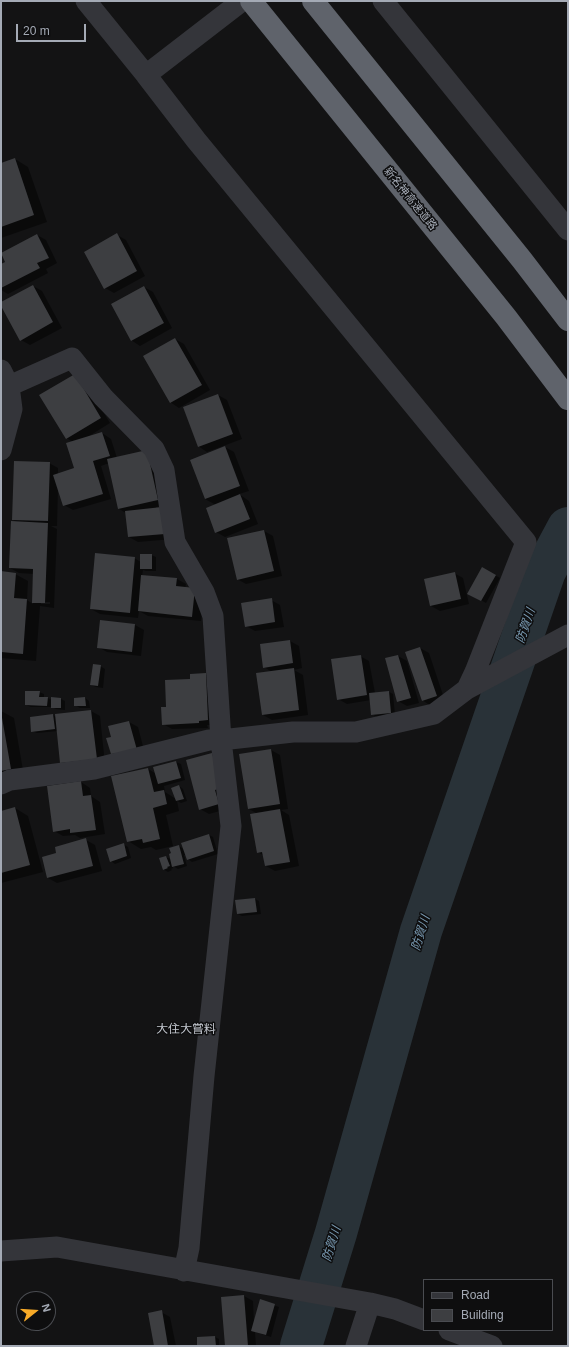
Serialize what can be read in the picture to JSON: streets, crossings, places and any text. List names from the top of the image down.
{
  "streets": {
    "highway": ["新名神高速道路"]
  },
  "districts": ["大住大嘗料"],
  "water": ["防賀川"],
  "legend": ["Road", "Building"],
  "scale_bar": "20 m",
  "north": "right"
}
